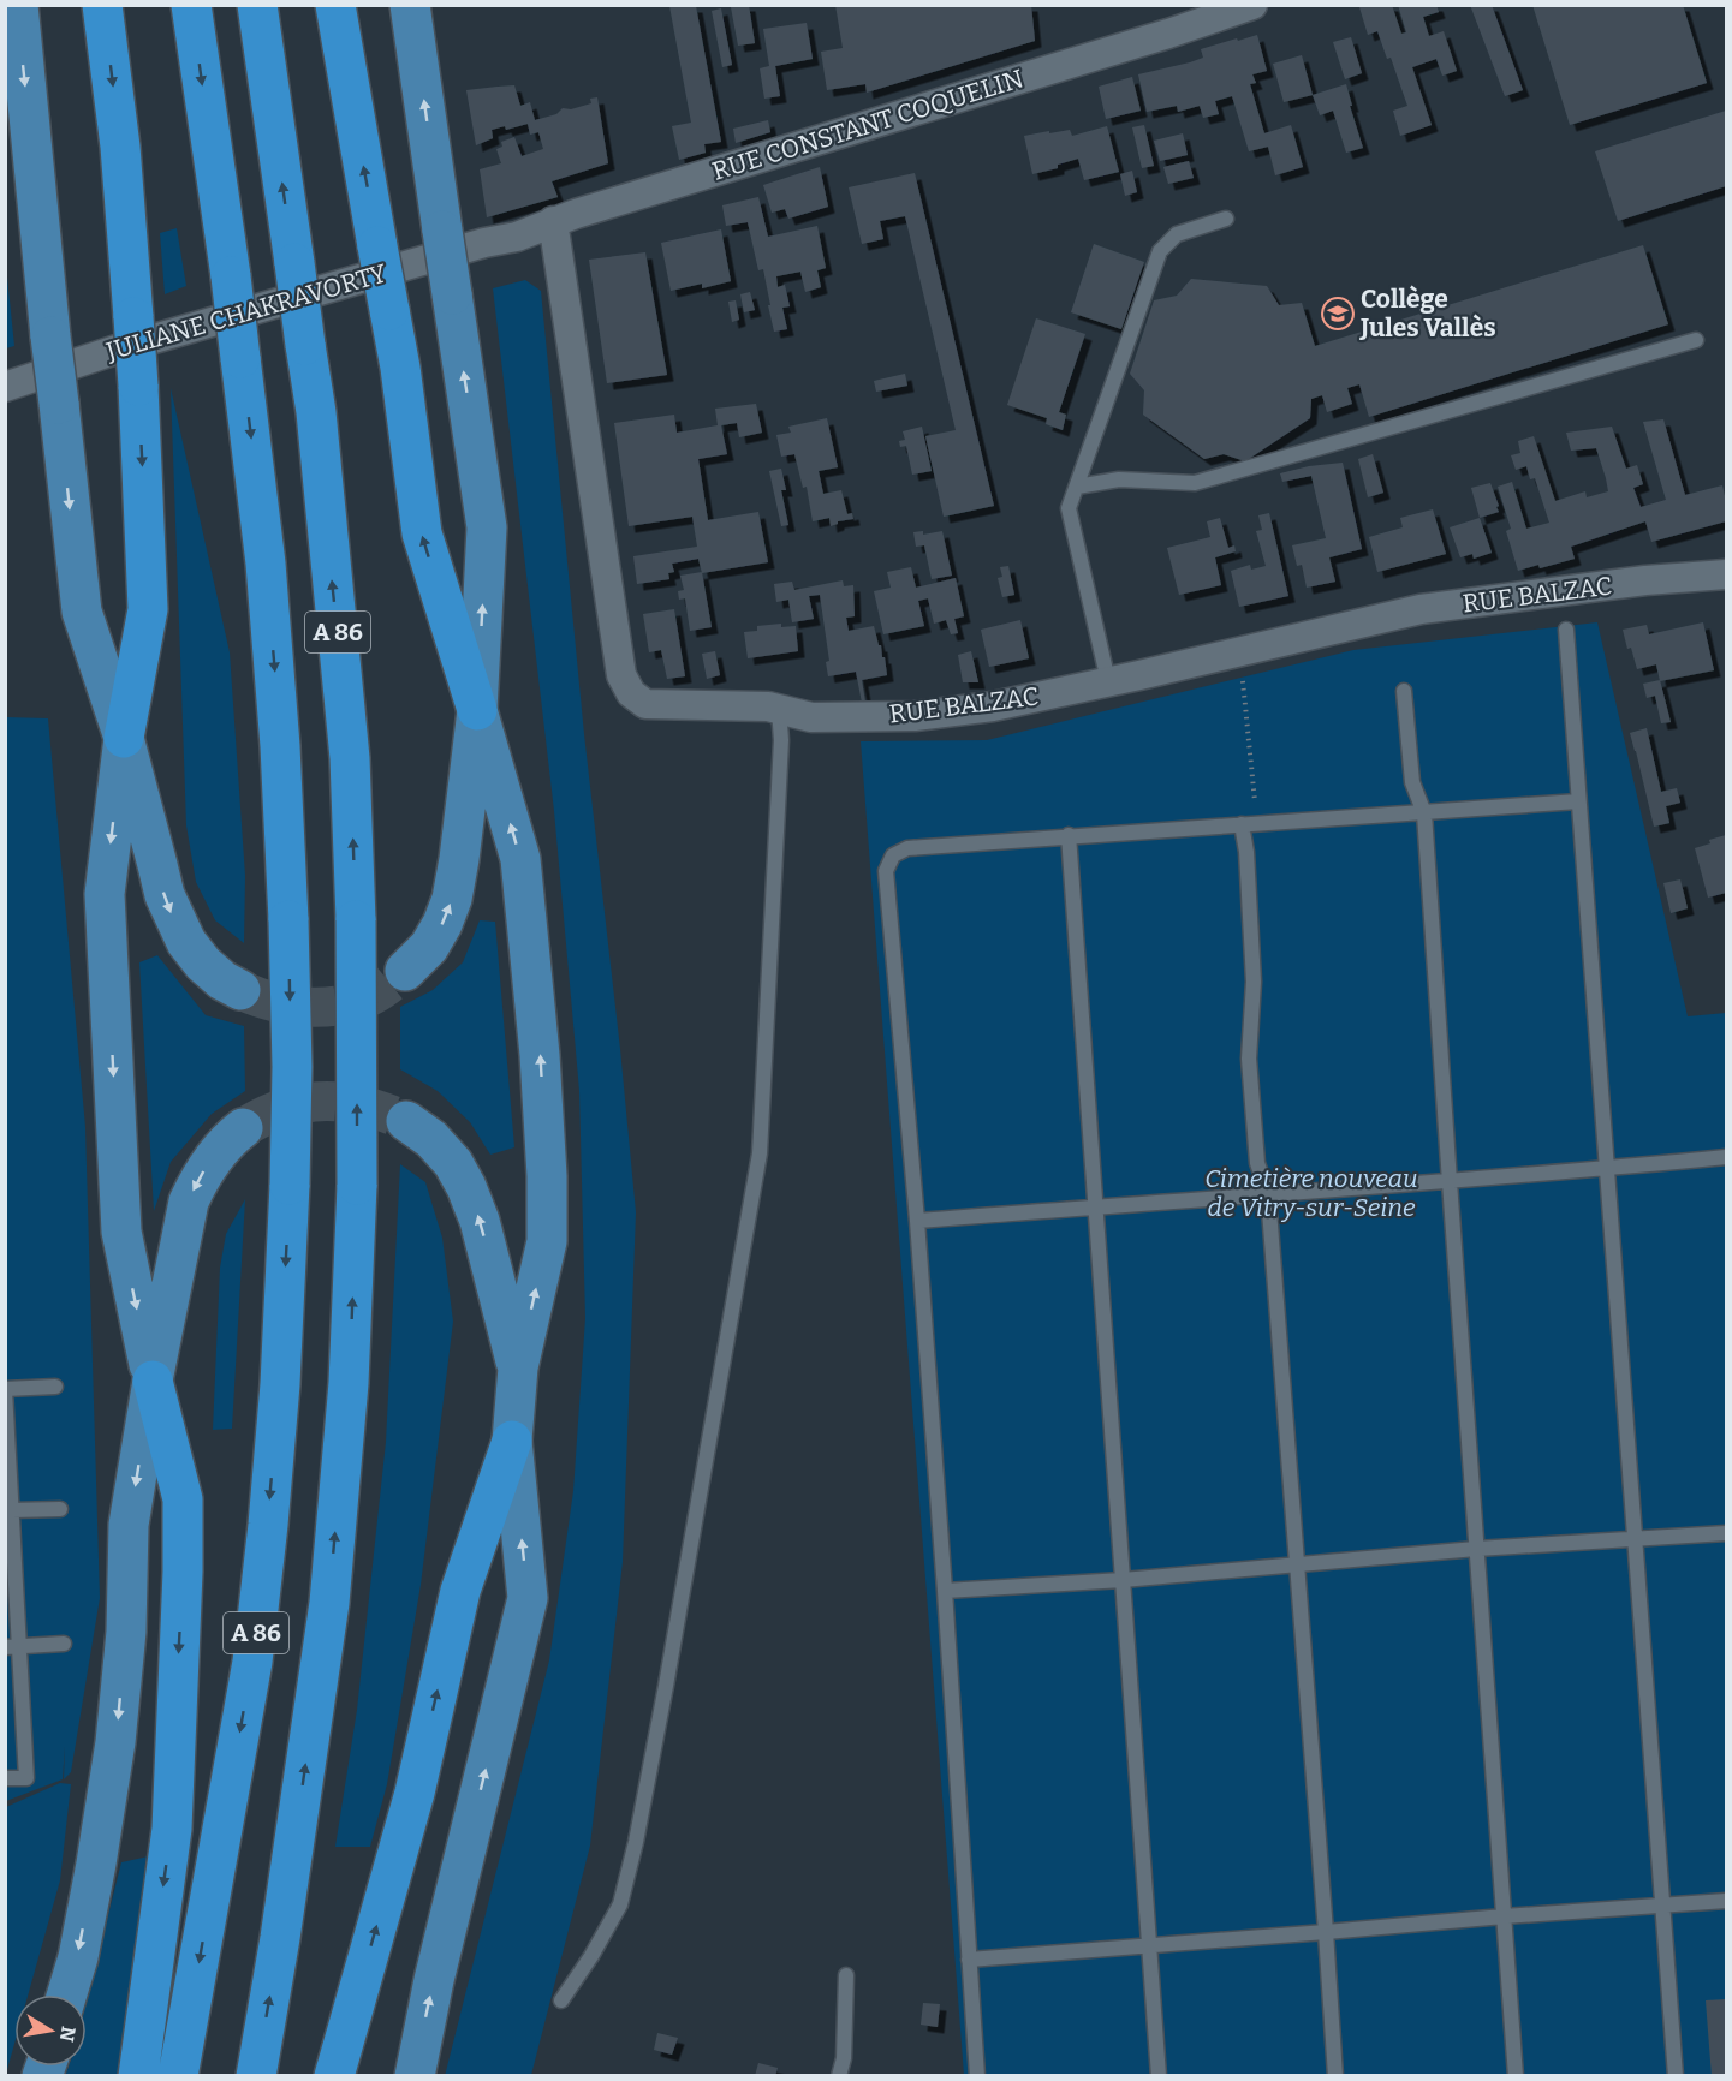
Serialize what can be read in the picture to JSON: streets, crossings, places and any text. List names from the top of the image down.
{
  "streets": {
    "highway": ["A 86"],
    "street": ["RUE CONSTANT COQUELIN", "JULIANE CHAKRAVORTY", "RUE BALZAC"]
  },
  "crossings": [
    ["RUE CONSTANT COQUELIN", "JULIANE CHAKRAVORTY"],
    ["RUE CONSTANT COQUELIN", "RUE BALZAC"]
  ],
  "parks": ["Cimetière nouveau de Vitry-sur-Seine"],
  "places": {
    "school or university": ["Collège Jules Vallès"]
  },
  "north": "right"
}
